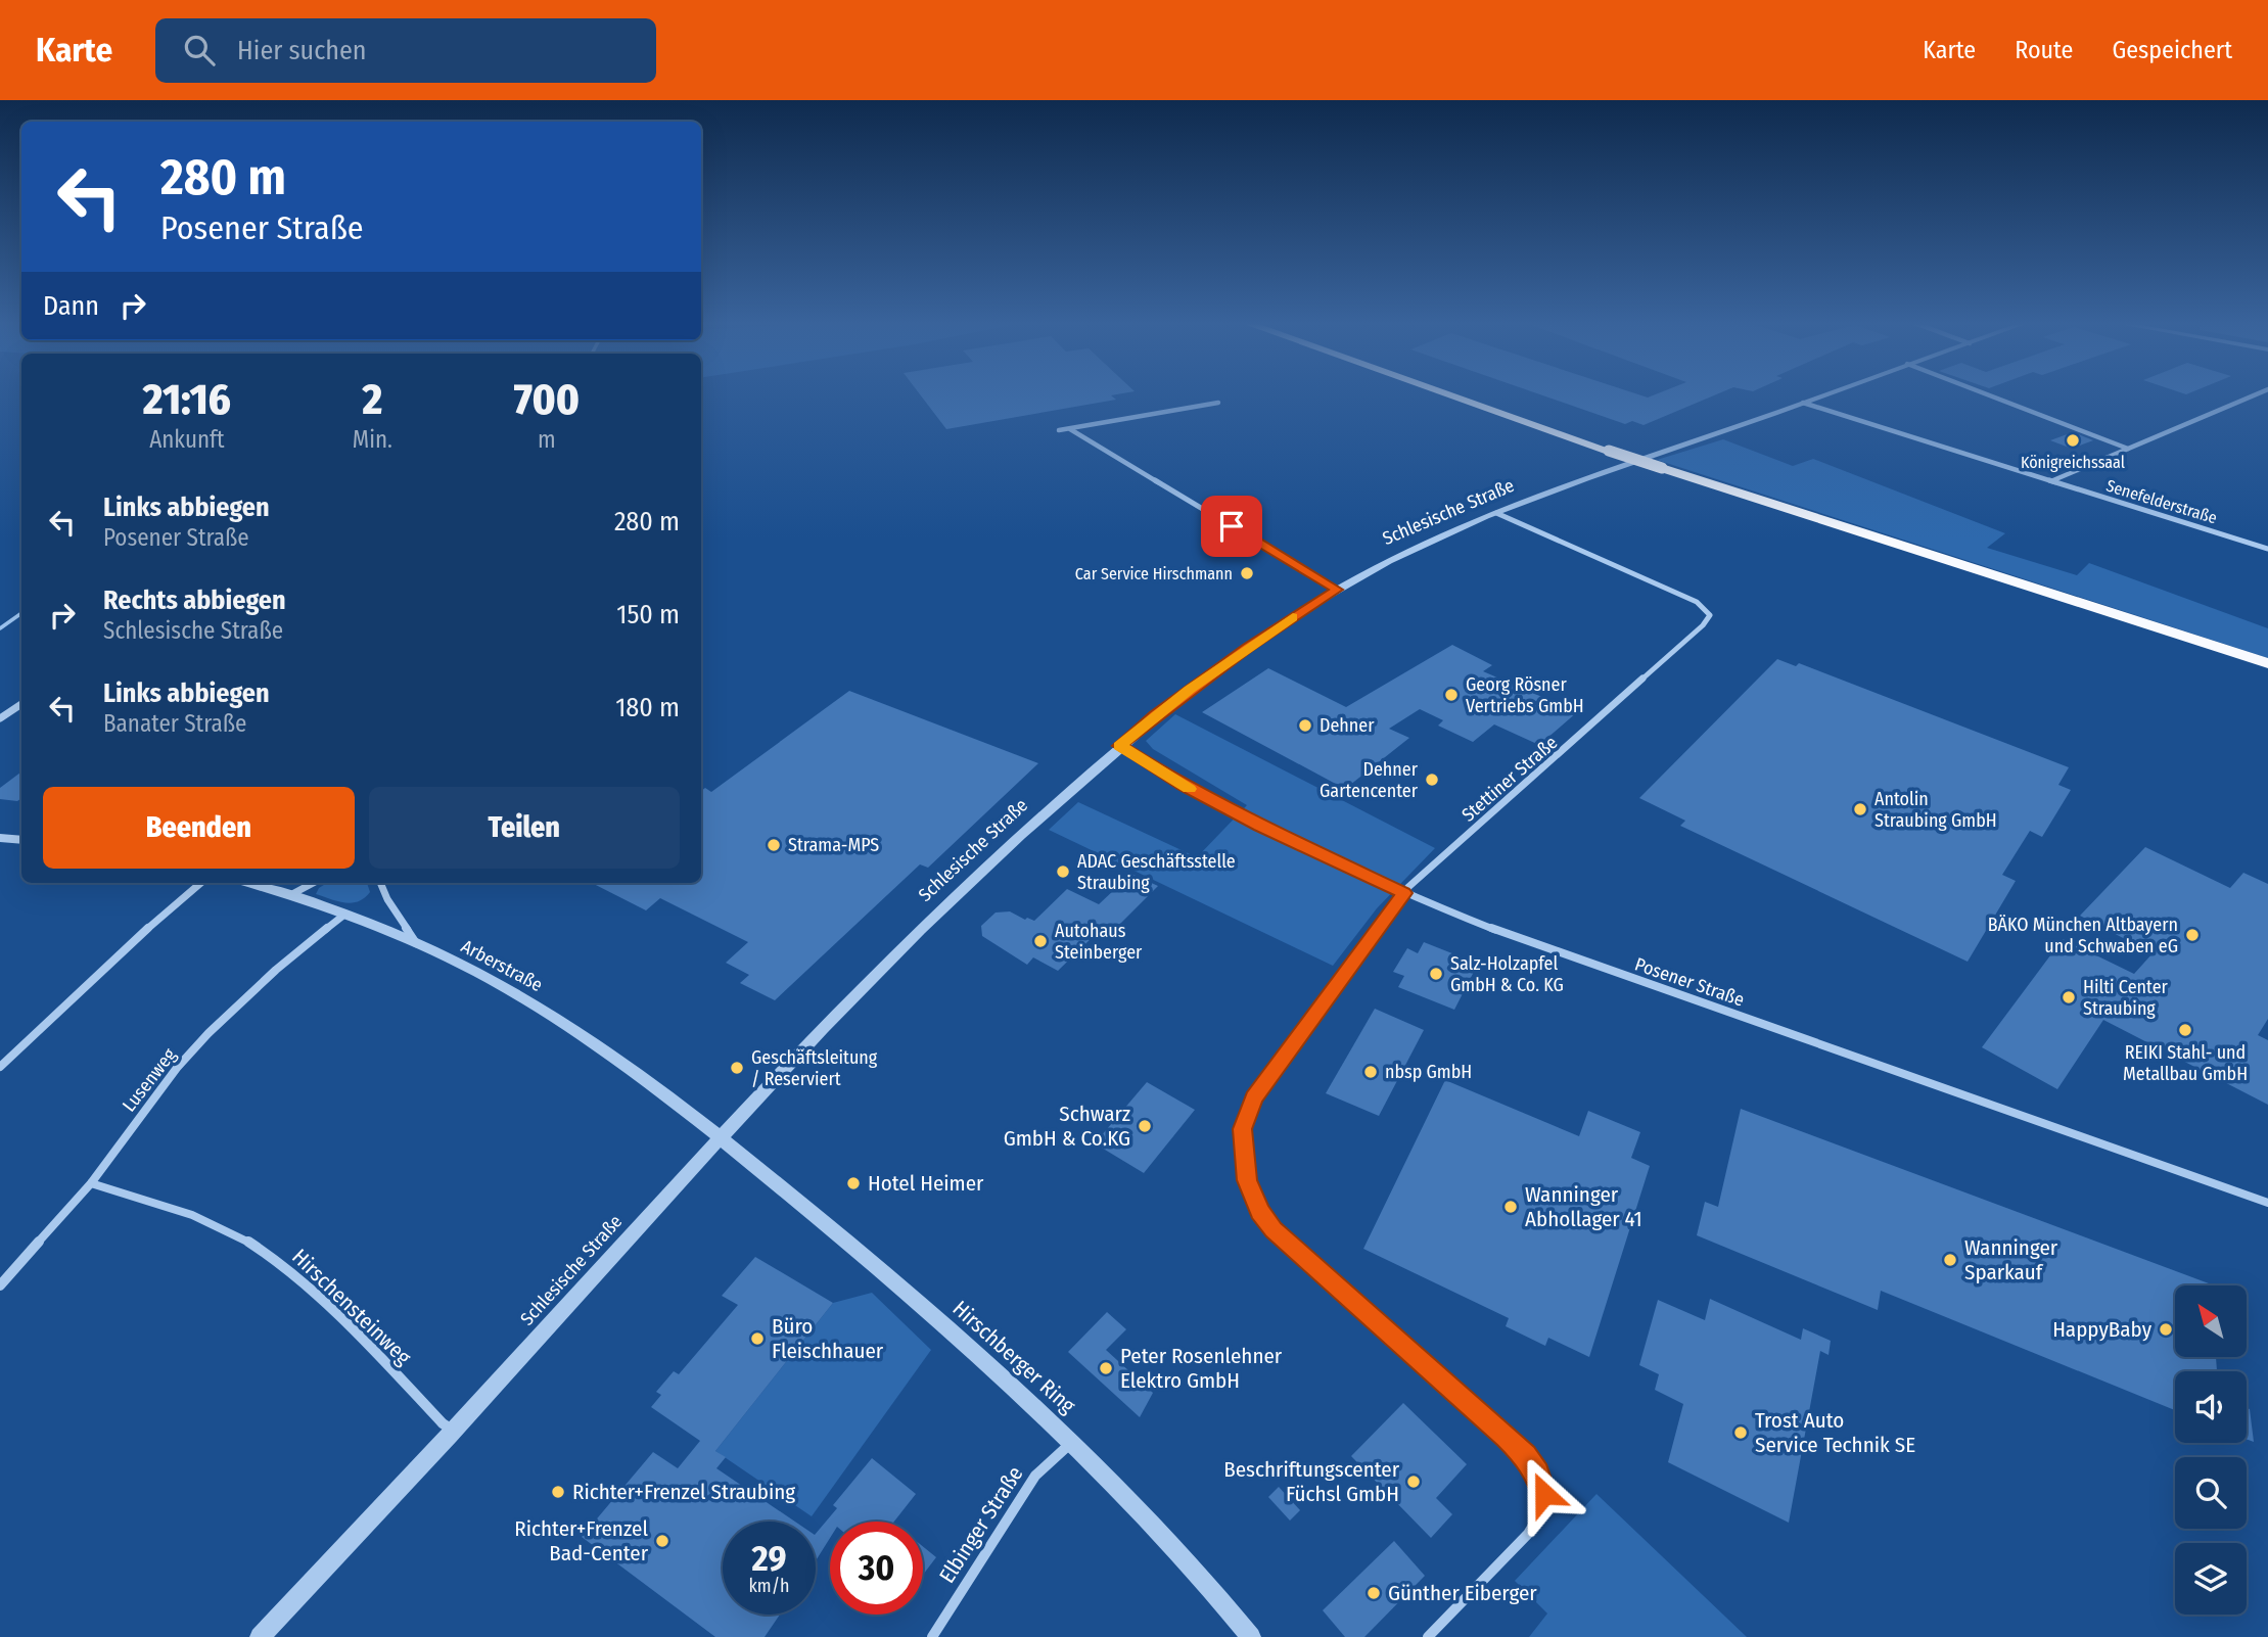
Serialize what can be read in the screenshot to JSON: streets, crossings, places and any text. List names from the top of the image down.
{
  "streets": {
    "street": [
      "Senefelderstraße",
      "Schlesische Straße",
      "Stettiner Straße",
      "Arberstraße",
      "Posener Straße",
      "Lusenweg",
      "Hirschensteinweg",
      "Hirschberger Ring",
      "Elbinger Straße"
    ]
  },
  "crossings": [
    ["Senefelderstraße", "Schlesische Straße"],
    ["Schlesische Straße", "Stettiner Straße"],
    ["Schlesische Straße", "Arberstraße"],
    ["Schlesische Straße", "Posener Straße"],
    ["Schlesische Straße", "Hirschensteinweg"],
    ["Schlesische Straße", "Hirschberger Ring"],
    ["Stettiner Straße", "Posener Straße"],
    ["Arberstraße", "Lusenweg"],
    ["Arberstraße", "Hirschberger Ring"],
    ["Lusenweg", "Hirschensteinweg"],
    ["Hirschberger Ring", "Elbinger Straße"]
  ],
  "places": [
    "Königreichssaal",
    "Car Service Hirschmann",
    "Georg Rösner Vertriebs GmbH",
    "Dehner",
    "Dehner Gartencenter",
    "Antolin Straubing GmbH",
    "Strama-MPS",
    "ADAC Geschäftsstelle Straubing",
    "BÄKO München Altbayern und Schwaben eG",
    "Autohaus Steinberger",
    "Salz-Holzapfel GmbH & Co. KG",
    "Hilti Center Straubing",
    "REIKI Stahl- und Metallbau GmbH",
    "Geschäftsleitung / Reserviert",
    "nbsp GmbH",
    "Schwarz GmbH & Co.KG",
    "Hotel Heimer",
    "Wanninger Abhollager 41",
    "Wanninger Sparkauf",
    "HappyBaby",
    "Büro Fleischhauer",
    "Peter Rosenlehner Elektro GmbH",
    "Trost Auto Service Technik SE",
    "Beschriftungscenter Füchsl GmbH",
    "Richter+Frenzel Straubing",
    "Richter+Frenzel Bad-Center",
    "Günther Eiberger"
  ],
  "north": "top left",
  "page": {
    "header": "Karte",
    "search": "Hier suchen",
    "nav": ["Karte", "Route", "Gespeichert"],
    "turn": ["280 m", "Posener Straße"],
    "then": "Dann",
    "eta": [
      "21:16",
      "Ankunft",
      "2",
      "Min.",
      "700",
      "m"
    ],
    "list": [
      {
        "name": "Links abbiegen",
        "note": "Posener Straße",
        "value": "280 m"
      },
      {
        "name": "Rechts abbiegen",
        "note": "Schlesische Straße",
        "value": "150 m"
      },
      {
        "name": "Links abbiegen",
        "note": "Banater Straße",
        "value": "180 m"
      }
    ],
    "buttons": ["Beenden", "Teilen"],
    "speed": "29 km/h",
    "limit": "30"
  }
}
